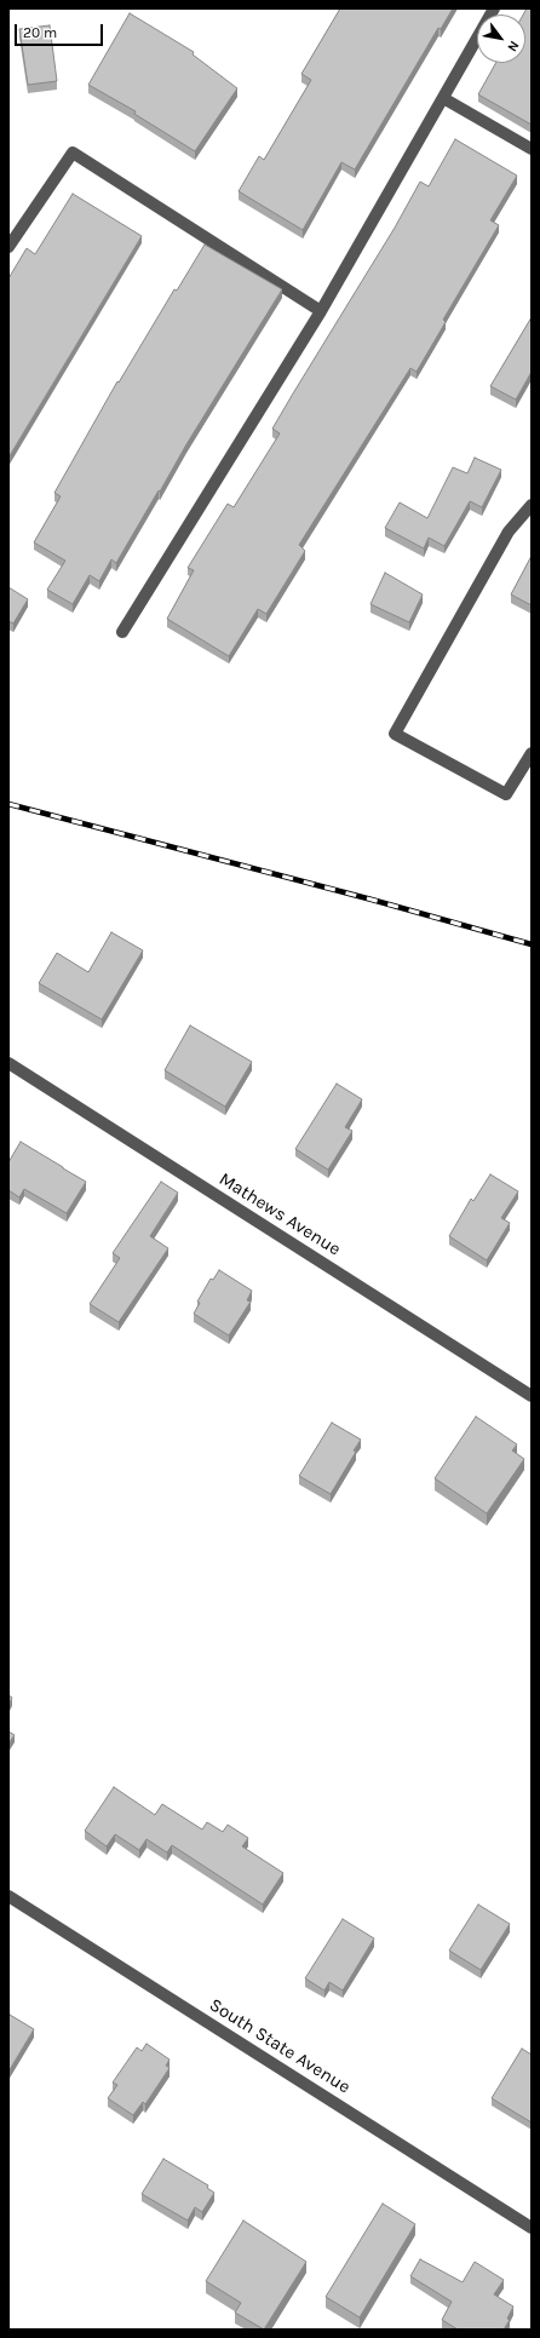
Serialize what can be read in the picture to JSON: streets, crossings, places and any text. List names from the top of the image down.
{
  "streets": {
    "street": ["Mathews Avenue", "South State Avenue"]
  },
  "scale_bar": "20 m",
  "north": "bottom right"
}
